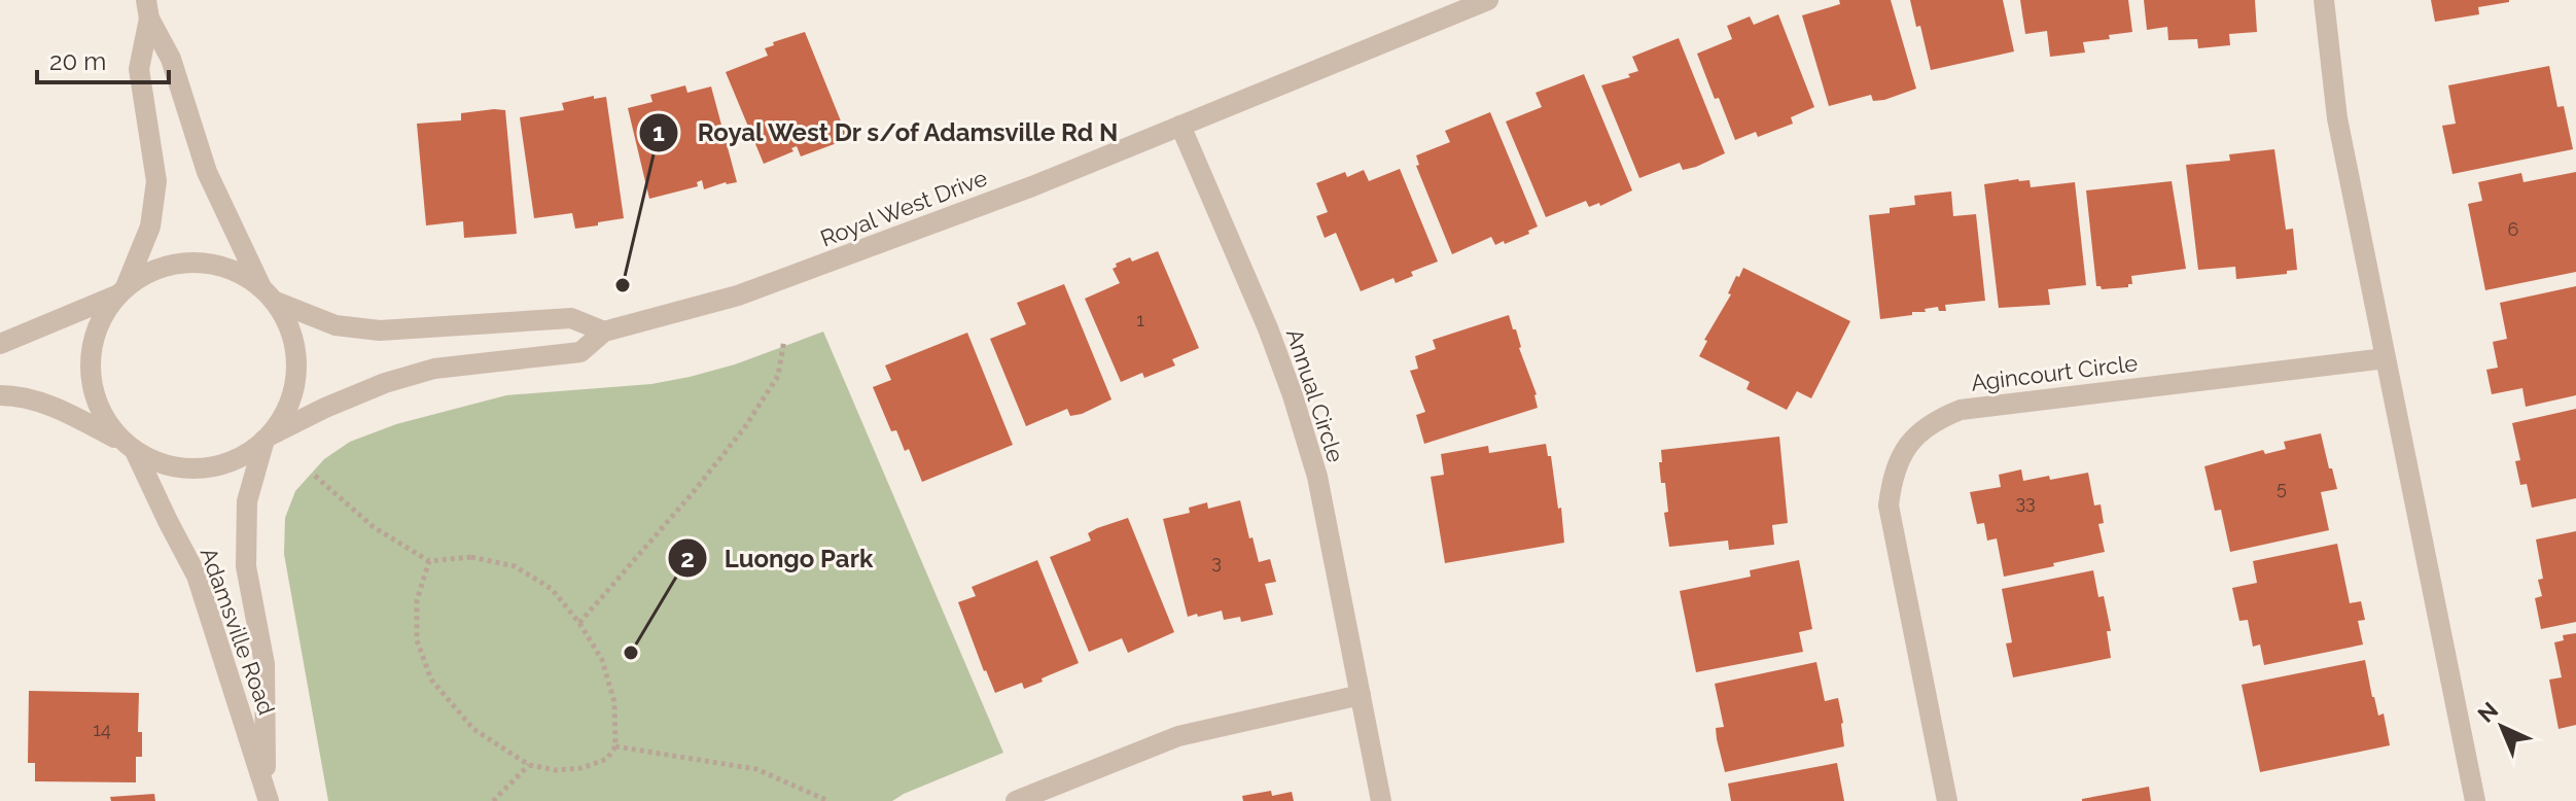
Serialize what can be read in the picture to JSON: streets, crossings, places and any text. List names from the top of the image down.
{
  "streets": {
    "street": [
      "Royal West Drive",
      "Agincourt Circle",
      "Annual Circle",
      "Adamsville Road"
    ]
  },
  "crossings": [
    ["Royal West Drive", "Annual Circle"],
    ["Royal West Drive", "Adamsville Road"]
  ],
  "places": ["Royal West Dr s/of Adamsville Rd N", "Luongo Park"],
  "house_numbers": [
    "6",
    "1",
    "5",
    "33",
    "3",
    "14"
  ],
  "scale_bar": "20 m",
  "north": "top left"
}
